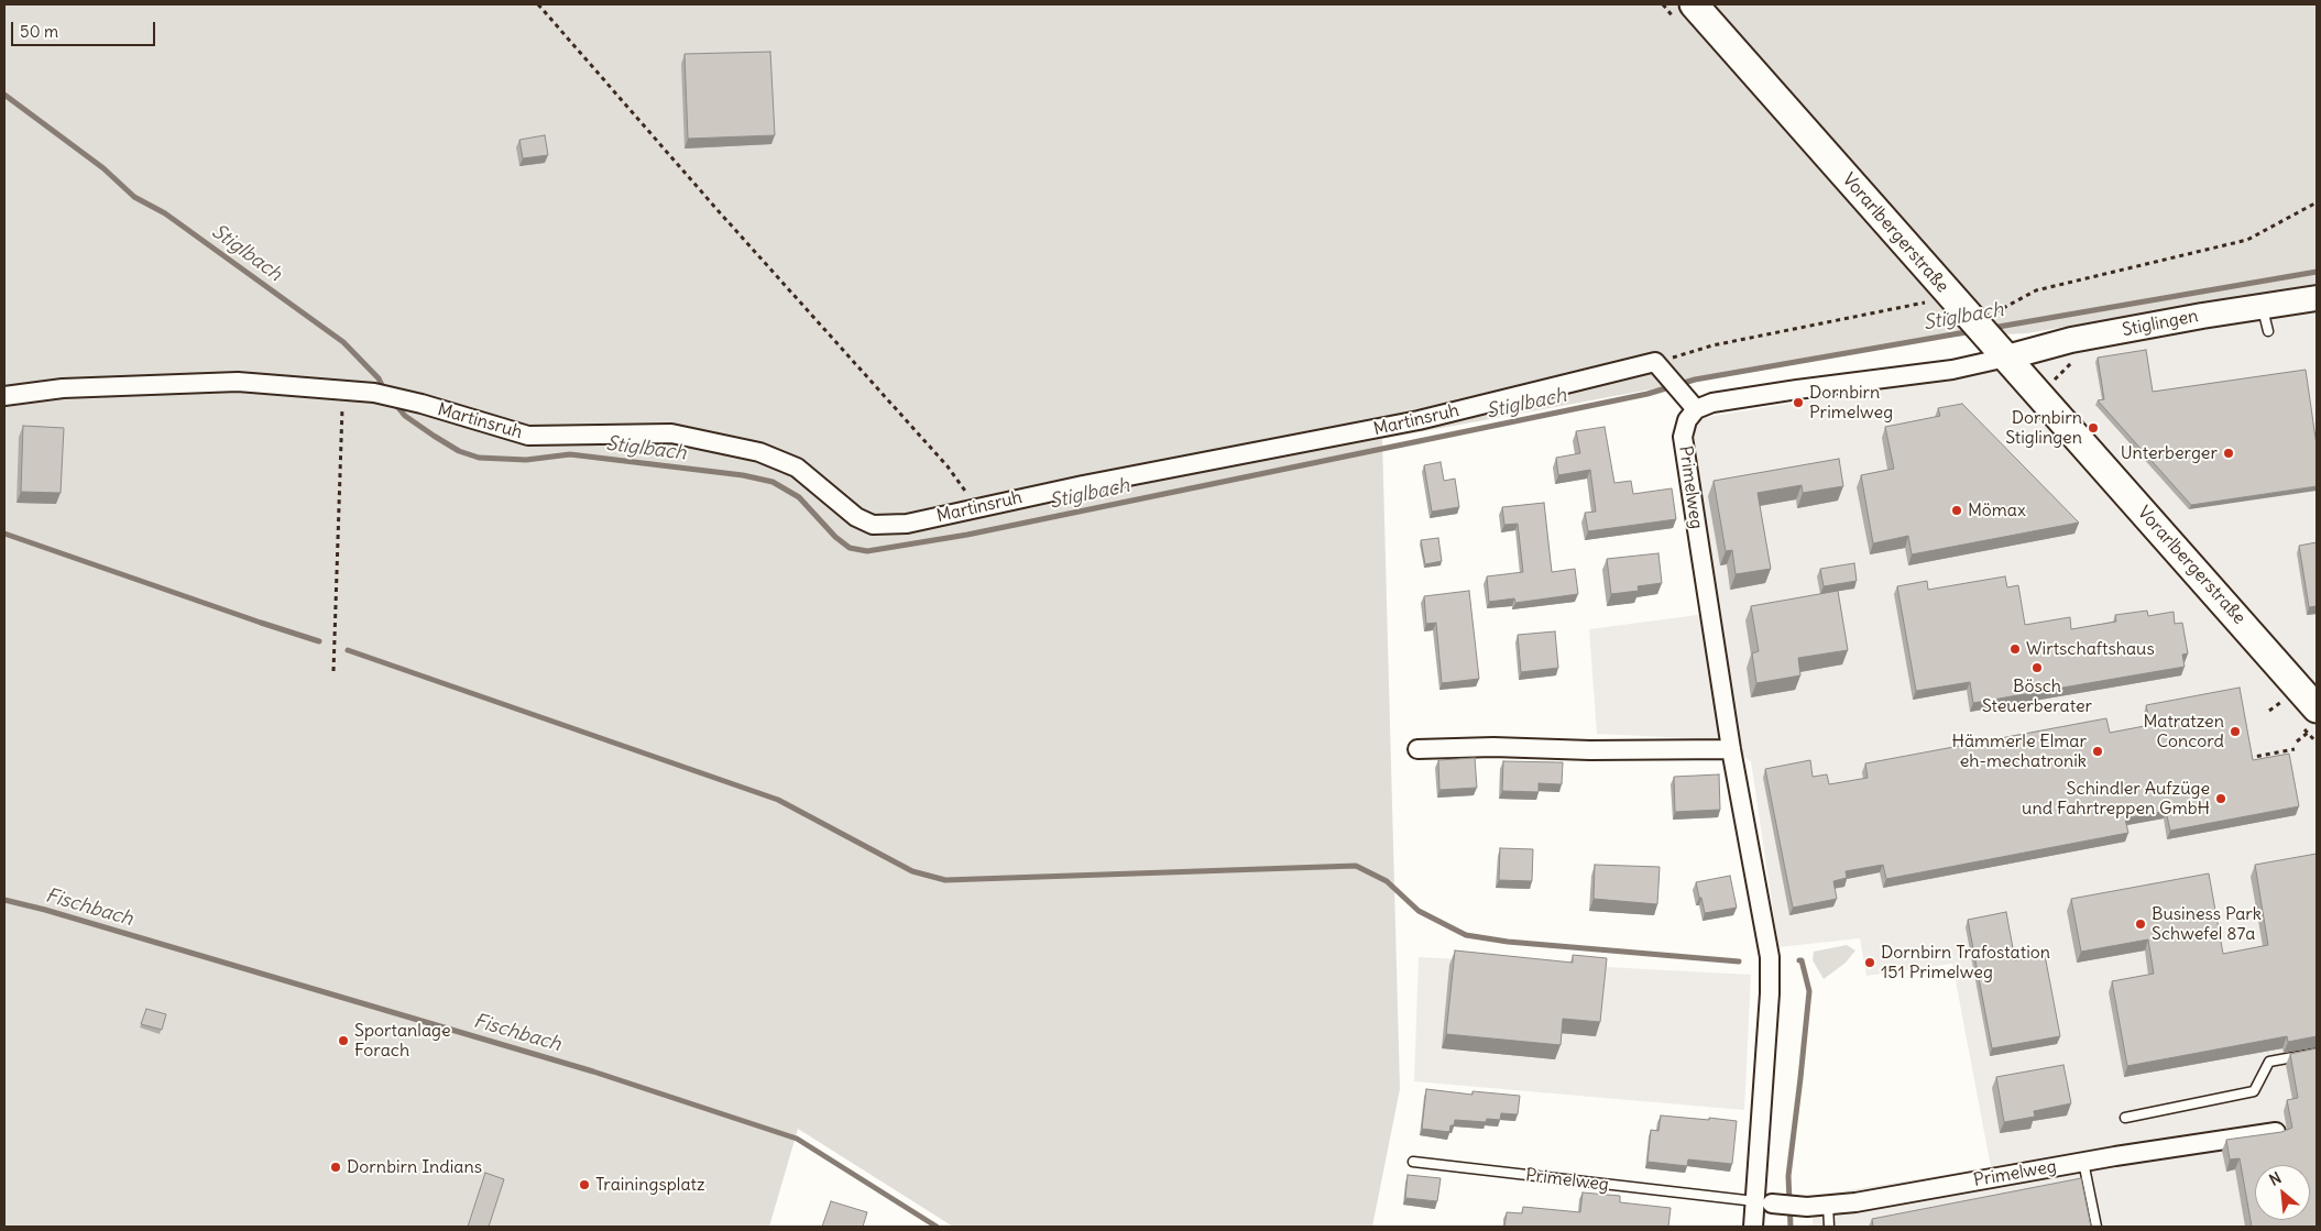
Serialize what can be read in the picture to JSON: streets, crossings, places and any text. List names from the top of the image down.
{
  "streets": {
    "main road": ["Vorarlbergerstraße", "Stiglingen"],
    "street": ["Martinsruh", "Primelweg"]
  },
  "crossings": [
    ["Vorarlbergerstraße", "Stiglingen"]
  ],
  "water": ["Stiglbach", "Fischbach"],
  "places": [
    "Dornbirn Primelweg",
    "Dornbirn Stiglingen",
    "Unterberger",
    "Mömax",
    "Wirtschaftshaus",
    "Bösch Steuerberater",
    "Matratzen Concord",
    "Hämmerle Elmar eh-mechatronik",
    "Schindler Aufzüge und Fahrtreppen GmbH",
    "Business Park Schwefel 87a",
    "Dornbirn Trafostation 151 Primelweg",
    "Sportanlage Forach",
    "Dornbirn Indians",
    "Trainingsplatz"
  ],
  "scale_bar": "50 m",
  "north": "top left"
}
